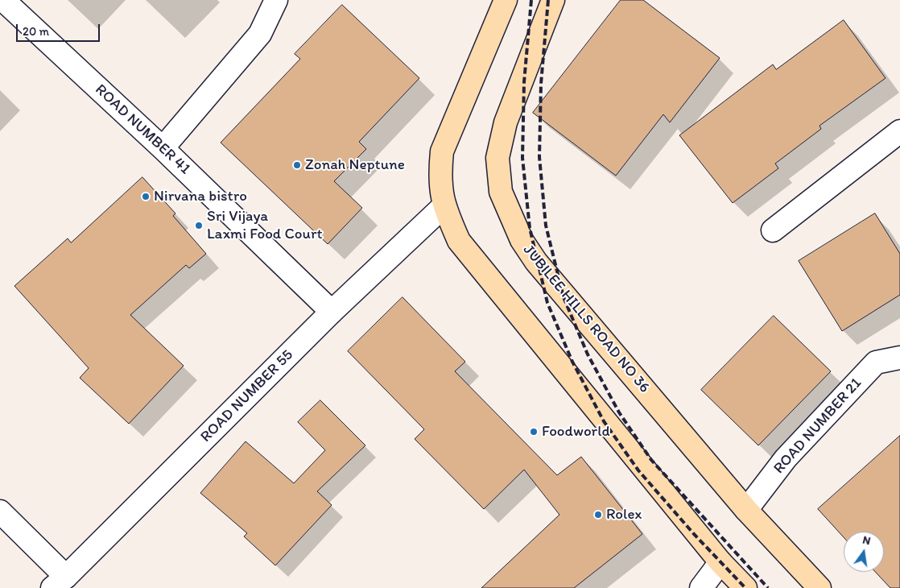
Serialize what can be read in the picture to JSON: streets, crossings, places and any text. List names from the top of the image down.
{
  "streets": {
    "main road": ["JUBILEE HILLS ROAD NO 36"],
    "street": ["ROAD NUMBER 41", "ROAD NUMBER 55", "ROAD NUMBER 21"]
  },
  "crossings": [
    ["ROAD NUMBER 41", "ROAD NUMBER 55"],
    ["JUBILEE HILLS ROAD NO 36", "ROAD NUMBER 21"]
  ],
  "places": [
    "Zonah Neptune",
    "Nirvana bistro",
    "Sri Vijaya Laxmi Food Court",
    "Foodworld",
    "Rolex"
  ],
  "scale_bar": "20 m",
  "north": "top"
}
